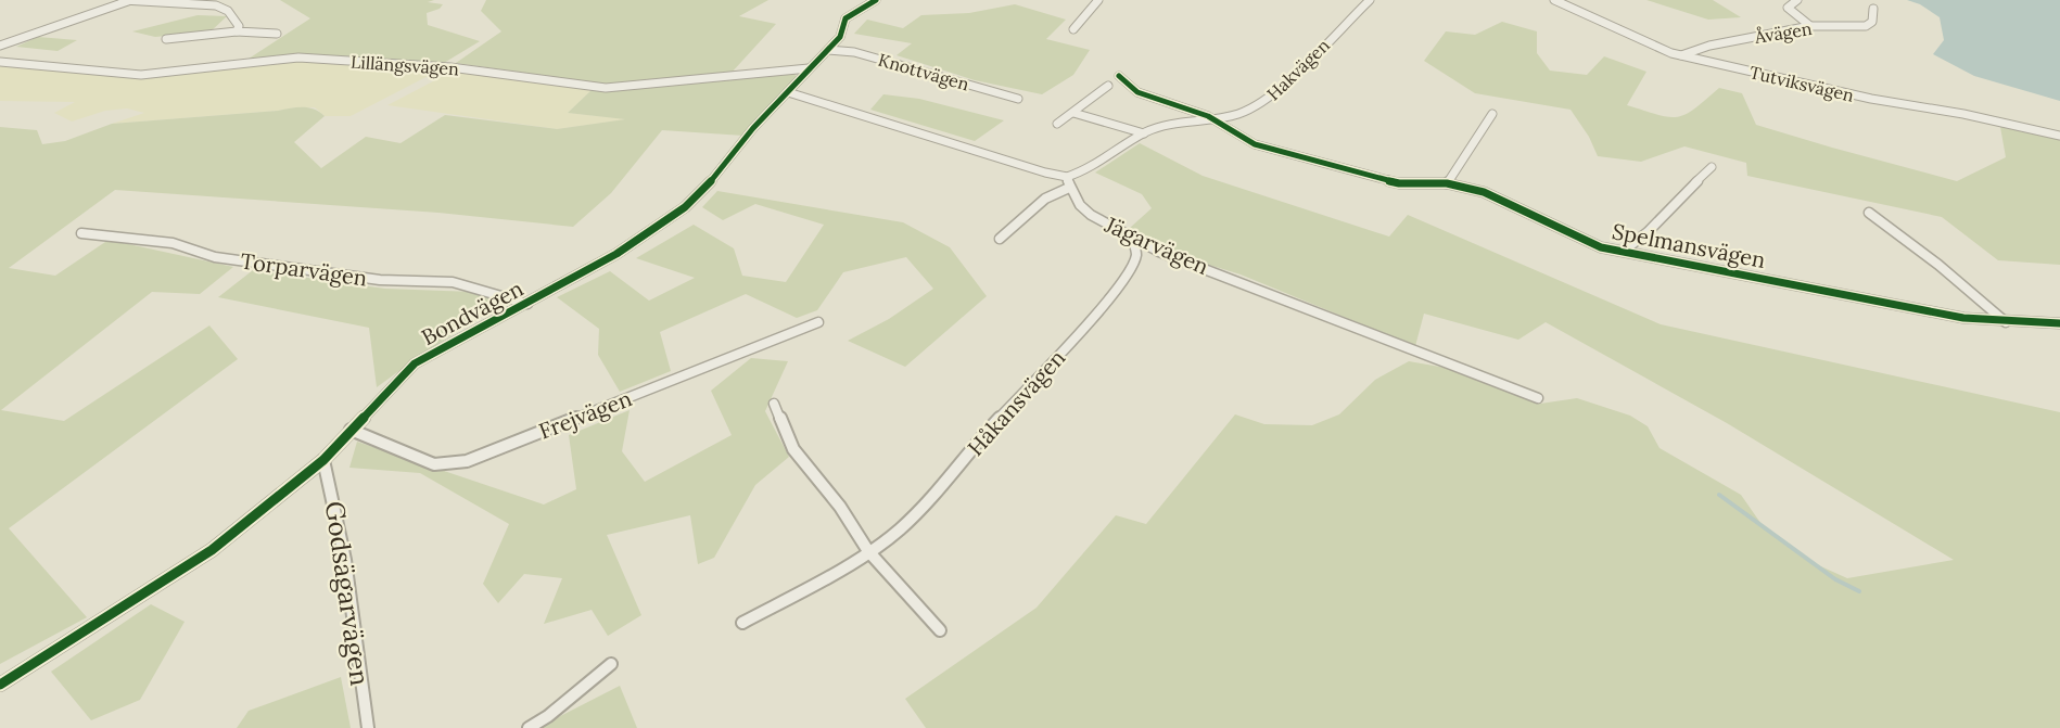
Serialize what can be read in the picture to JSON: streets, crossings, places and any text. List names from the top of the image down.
{
  "streets": {
    "street": [
      "Åvägen",
      "Lillängsvägen",
      "Hakvägen",
      "Knottvägen",
      "Tutviksvägen",
      "Jägarvägen",
      "Spelmansvägen",
      "Torparvägen",
      "Bondvägen",
      "Håkansvägen",
      "Frejvägen",
      "Godsägarvägen"
    ]
  },
  "crossings": [
    ["Åvägen", "Tutviksvägen"],
    ["Lillängsvägen", "Bondvägen"],
    ["Hakvägen", "Jägarvägen"],
    ["Hakvägen", "Spelmansvägen"],
    ["Knottvägen", "Bondvägen"],
    ["Jägarvägen", "Håkansvägen"],
    ["Torparvägen", "Bondvägen"],
    ["Bondvägen", "Frejvägen"],
    ["Bondvägen", "Godsägarvägen"]
  ]
}
